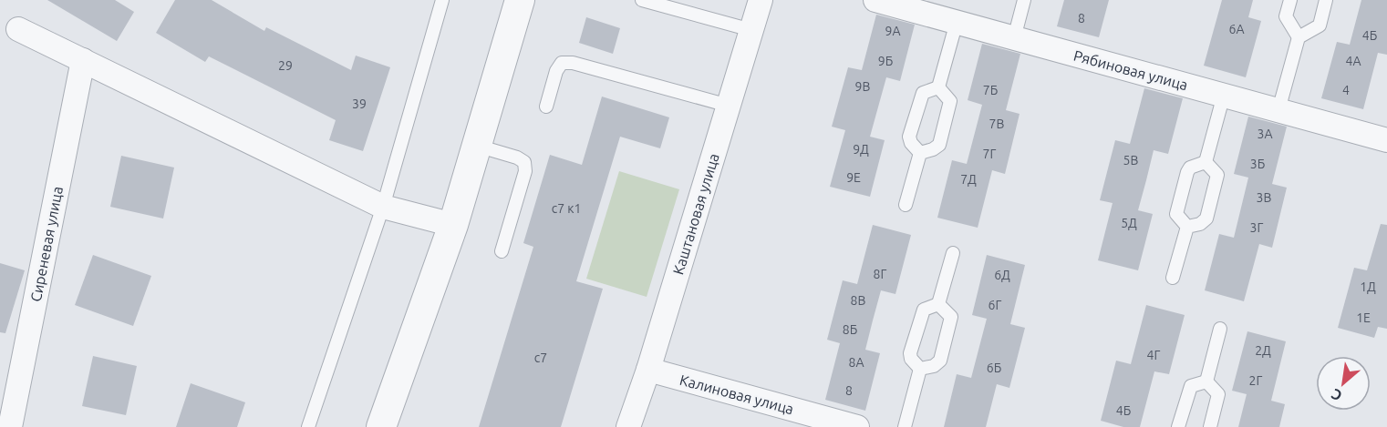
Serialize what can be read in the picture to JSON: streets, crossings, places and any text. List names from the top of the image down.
{
  "streets": {
    "street": [
      "Рябиновая улица",
      "Каштановая улица",
      "Сиреневая улица",
      "Калиновая улица"
    ]
  },
  "crossings": [
    ["Каштановая улица", "Калиновая улица"]
  ],
  "house_numbers": [
    "8",
    "6А",
    "9А",
    "4Б",
    "9Б",
    "4А",
    "29",
    "9В",
    "7Б",
    "4",
    "39",
    "7В",
    "3А",
    "9Д",
    "7Г",
    "5В",
    "3Б",
    "9Е",
    "7Д",
    "3В",
    "с7 к1",
    "5Д",
    "3Г",
    "8Г",
    "6Д",
    "1Д",
    "8В",
    "6Г",
    "1Е",
    "8Б",
    "2Д",
    "4Г",
    "с7",
    "8А",
    "6Б",
    "2Г",
    "8",
    "4Б"
  ],
  "north": "bottom left"
}
